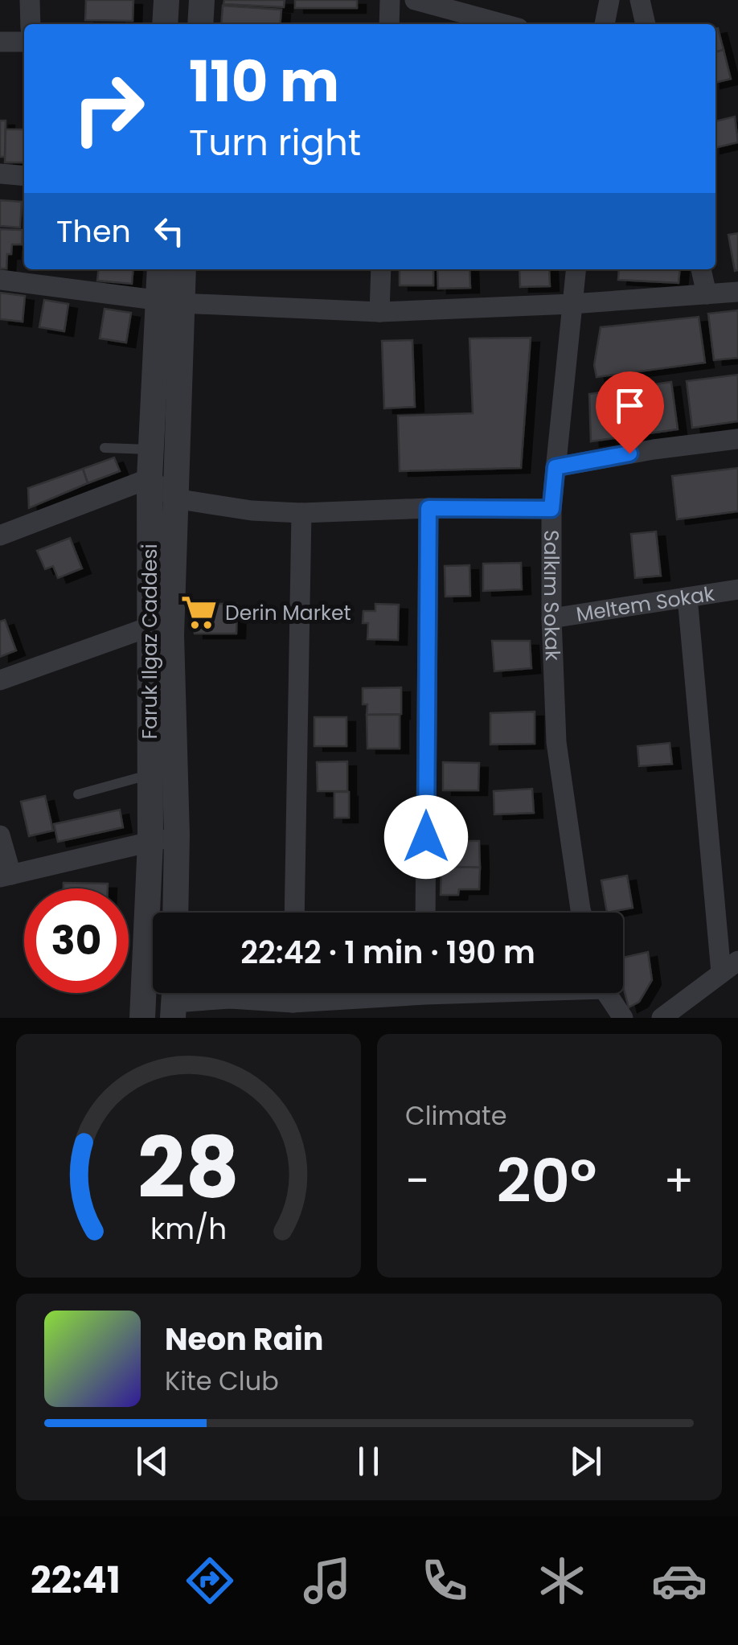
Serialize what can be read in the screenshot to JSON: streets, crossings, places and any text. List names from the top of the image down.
{
  "streets": {
    "street": ["Salkım Sokak", "Meltem Sokak", "Faruk Ilgaz Caddesi"]
  },
  "crossings": [
    ["Salkım Sokak", "Meltem Sokak"]
  ],
  "places": {
    "supermarket": ["Derin Market"]
  },
  "page": {
    "turn": ["110 m", "Turn right"],
    "then": "Then",
    "limit": "30",
    "trip": "22:42 · 1 min · 190 m",
    "tile": "Climate",
    "heat": ["−", "20°", "+"],
    "song": ["Neon Rain", "Kite Club"],
    "tabs": "22:41",
    "gauge": ["28", "km/h"]
  }
}
